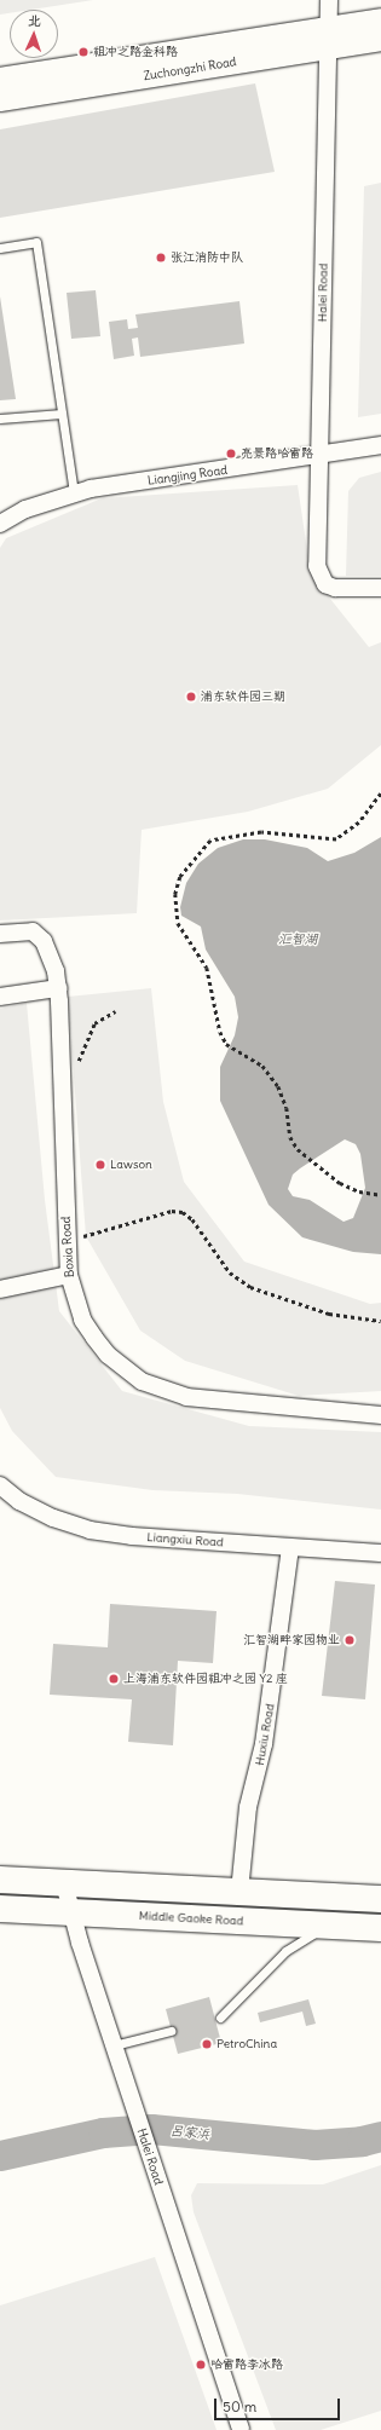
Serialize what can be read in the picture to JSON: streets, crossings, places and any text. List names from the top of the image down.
{
  "streets": {
    "main road": ["Zuchongzhi Road", "Middle Gaoke Road"],
    "street": [
      "Halei Road",
      "Liangjing Road",
      "Boxia Road",
      "Liangxiu Road",
      "Huxiu Road"
    ]
  },
  "crossings": [
    ["Zuchongzhi Road", "Halei Road"],
    ["Halei Road", "Liangjing Road"],
    ["Halei Road", "Middle Gaoke Road"],
    ["Liangxiu Road", "Huxiu Road"]
  ],
  "water": ["汇智湖", "吕家浜"],
  "places": [
    "祖冲之路金科路",
    "张江消防中队",
    "亮景路哈雷路",
    "浦东软件园三期",
    "Lawson",
    "汇智湖畔家园物业",
    "上海浦东软件园祖冲之园 Y2 座",
    "PetroChina",
    "哈雷路李冰路"
  ],
  "scale_bar": "50 m",
  "north": "top"
}
